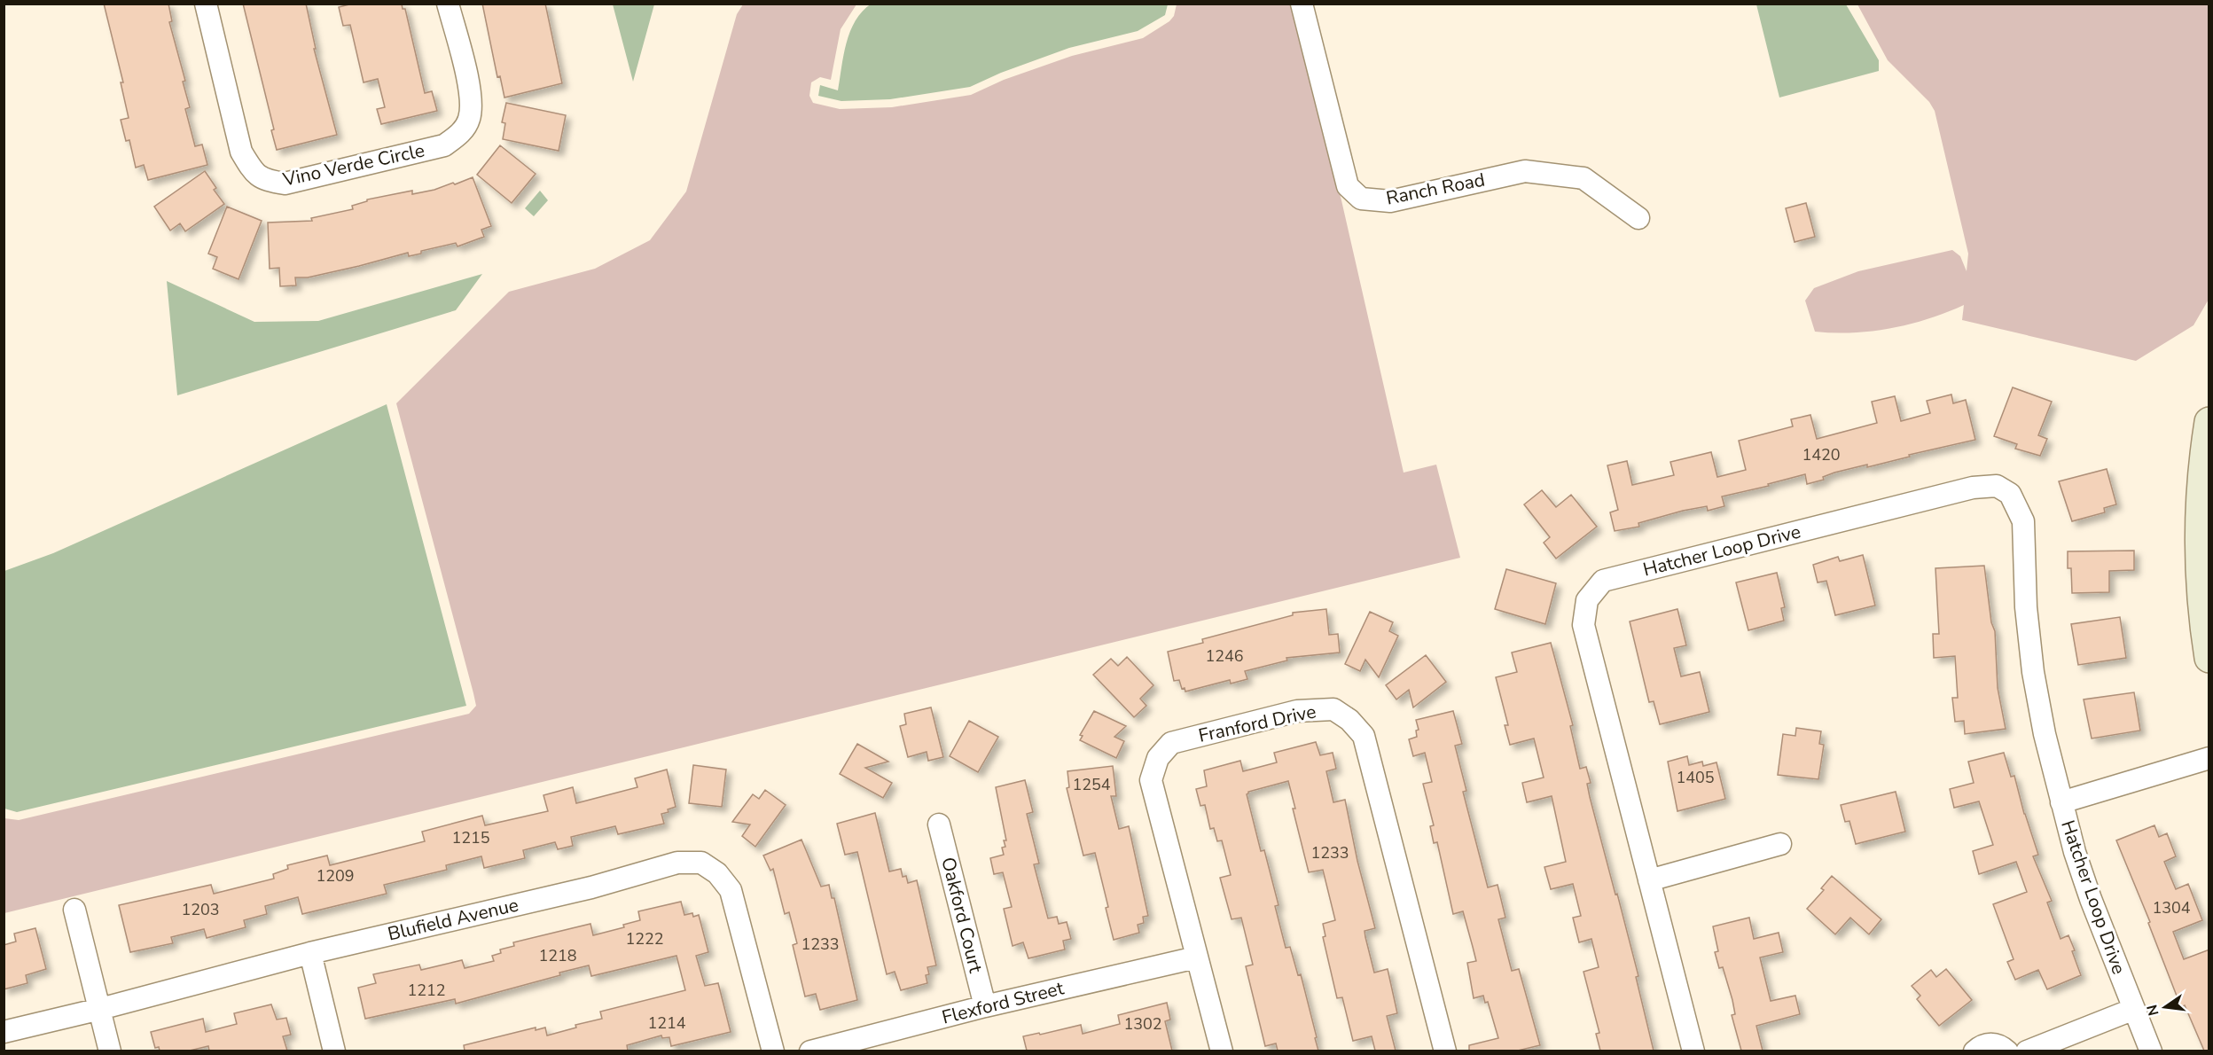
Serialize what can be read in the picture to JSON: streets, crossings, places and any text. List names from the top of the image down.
{
  "streets": {
    "street": [
      "Vino Verde Circle",
      "Ranch Road",
      "Hatcher Loop Drive",
      "Franford Drive",
      "Oakford Court",
      "Blufield Avenue",
      "Flexford Street"
    ]
  },
  "crossings": [
    ["Franford Drive", "Flexford Street"],
    ["Oakford Court", "Flexford Street"]
  ],
  "house_numbers": [
    "1420",
    "1246",
    "1405",
    "1254",
    "1215",
    "1233",
    "1209",
    "1304",
    "1203",
    "1222",
    "1233",
    "1218",
    "1212",
    "1214",
    "1302"
  ],
  "north": "left"
}
